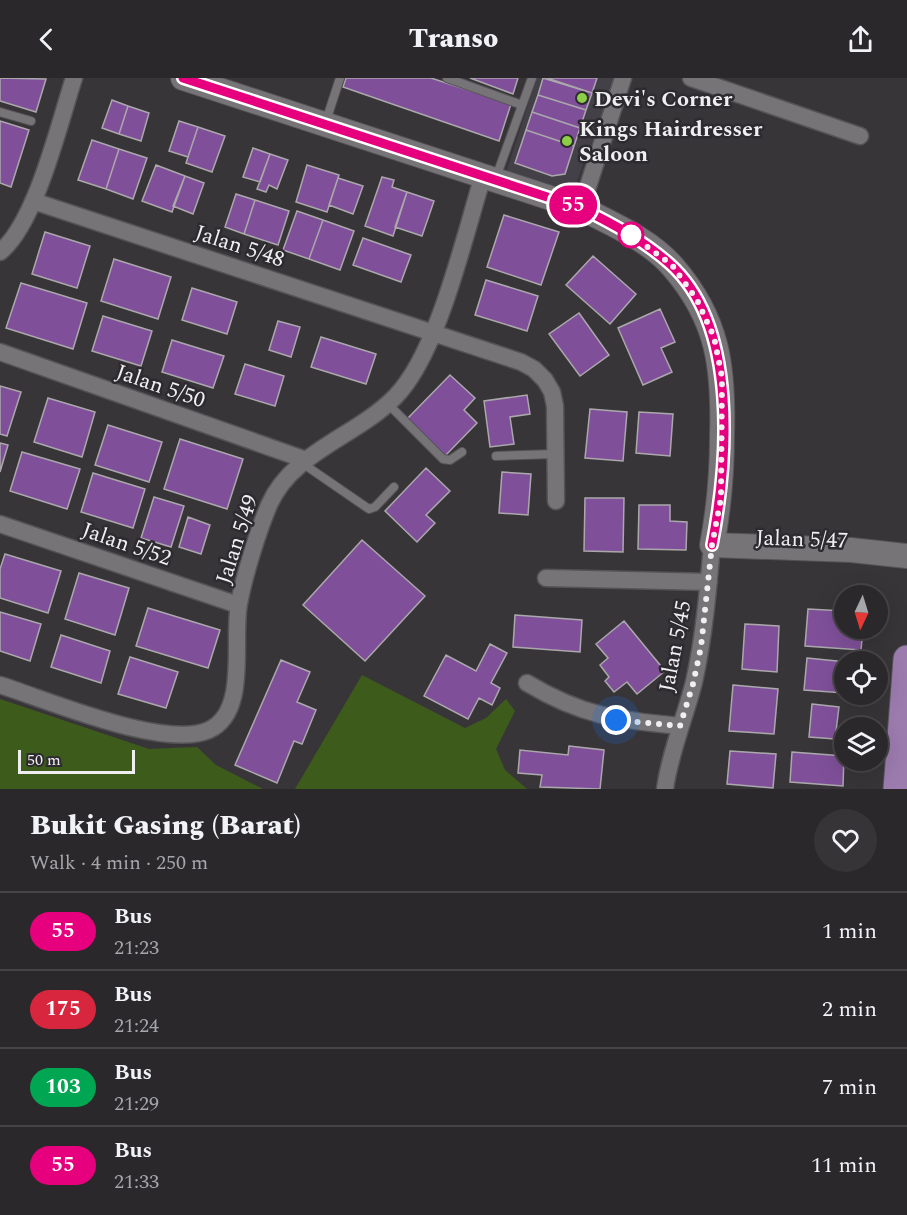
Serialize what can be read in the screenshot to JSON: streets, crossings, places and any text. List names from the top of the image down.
{
  "streets": {
    "street": [
      "Jalan 5/48",
      "Jalan 5/50",
      "Jalan 5/47",
      "Jalan 5/49",
      "Jalan 5/52",
      "Jalan 5/45"
    ]
  },
  "crossings": [
    ["Jalan 5/48", "Jalan 5/49"],
    ["Jalan 5/50", "Jalan 5/49"],
    ["Jalan 5/47", "Jalan 5/45"],
    ["Jalan 5/49", "Jalan 5/52"]
  ],
  "places": ["Devi's Corner", "Kings Hairdresser Saloon"],
  "lines": ["bus line 55"],
  "scale_bar": "50 m",
  "north": "bottom",
  "page": {
    "header": "Transo",
    "on_map": "55",
    "scale": "50 m",
    "heading": ["Bukit Gasing (Barat)", "Walk · 4 min · 250 m"],
    "list": [
      {
        "mark": "55",
        "name": "Bus",
        "note": "21:23",
        "value": "1 min"
      },
      {
        "mark": "175",
        "name": "Bus",
        "note": "21:24",
        "value": "2 min"
      },
      {
        "mark": "103",
        "name": "Bus",
        "note": "21:29",
        "value": "7 min"
      },
      {
        "mark": "55",
        "name": "Bus",
        "note": "21:33",
        "value": "11 min"
      }
    ]
  }
}
